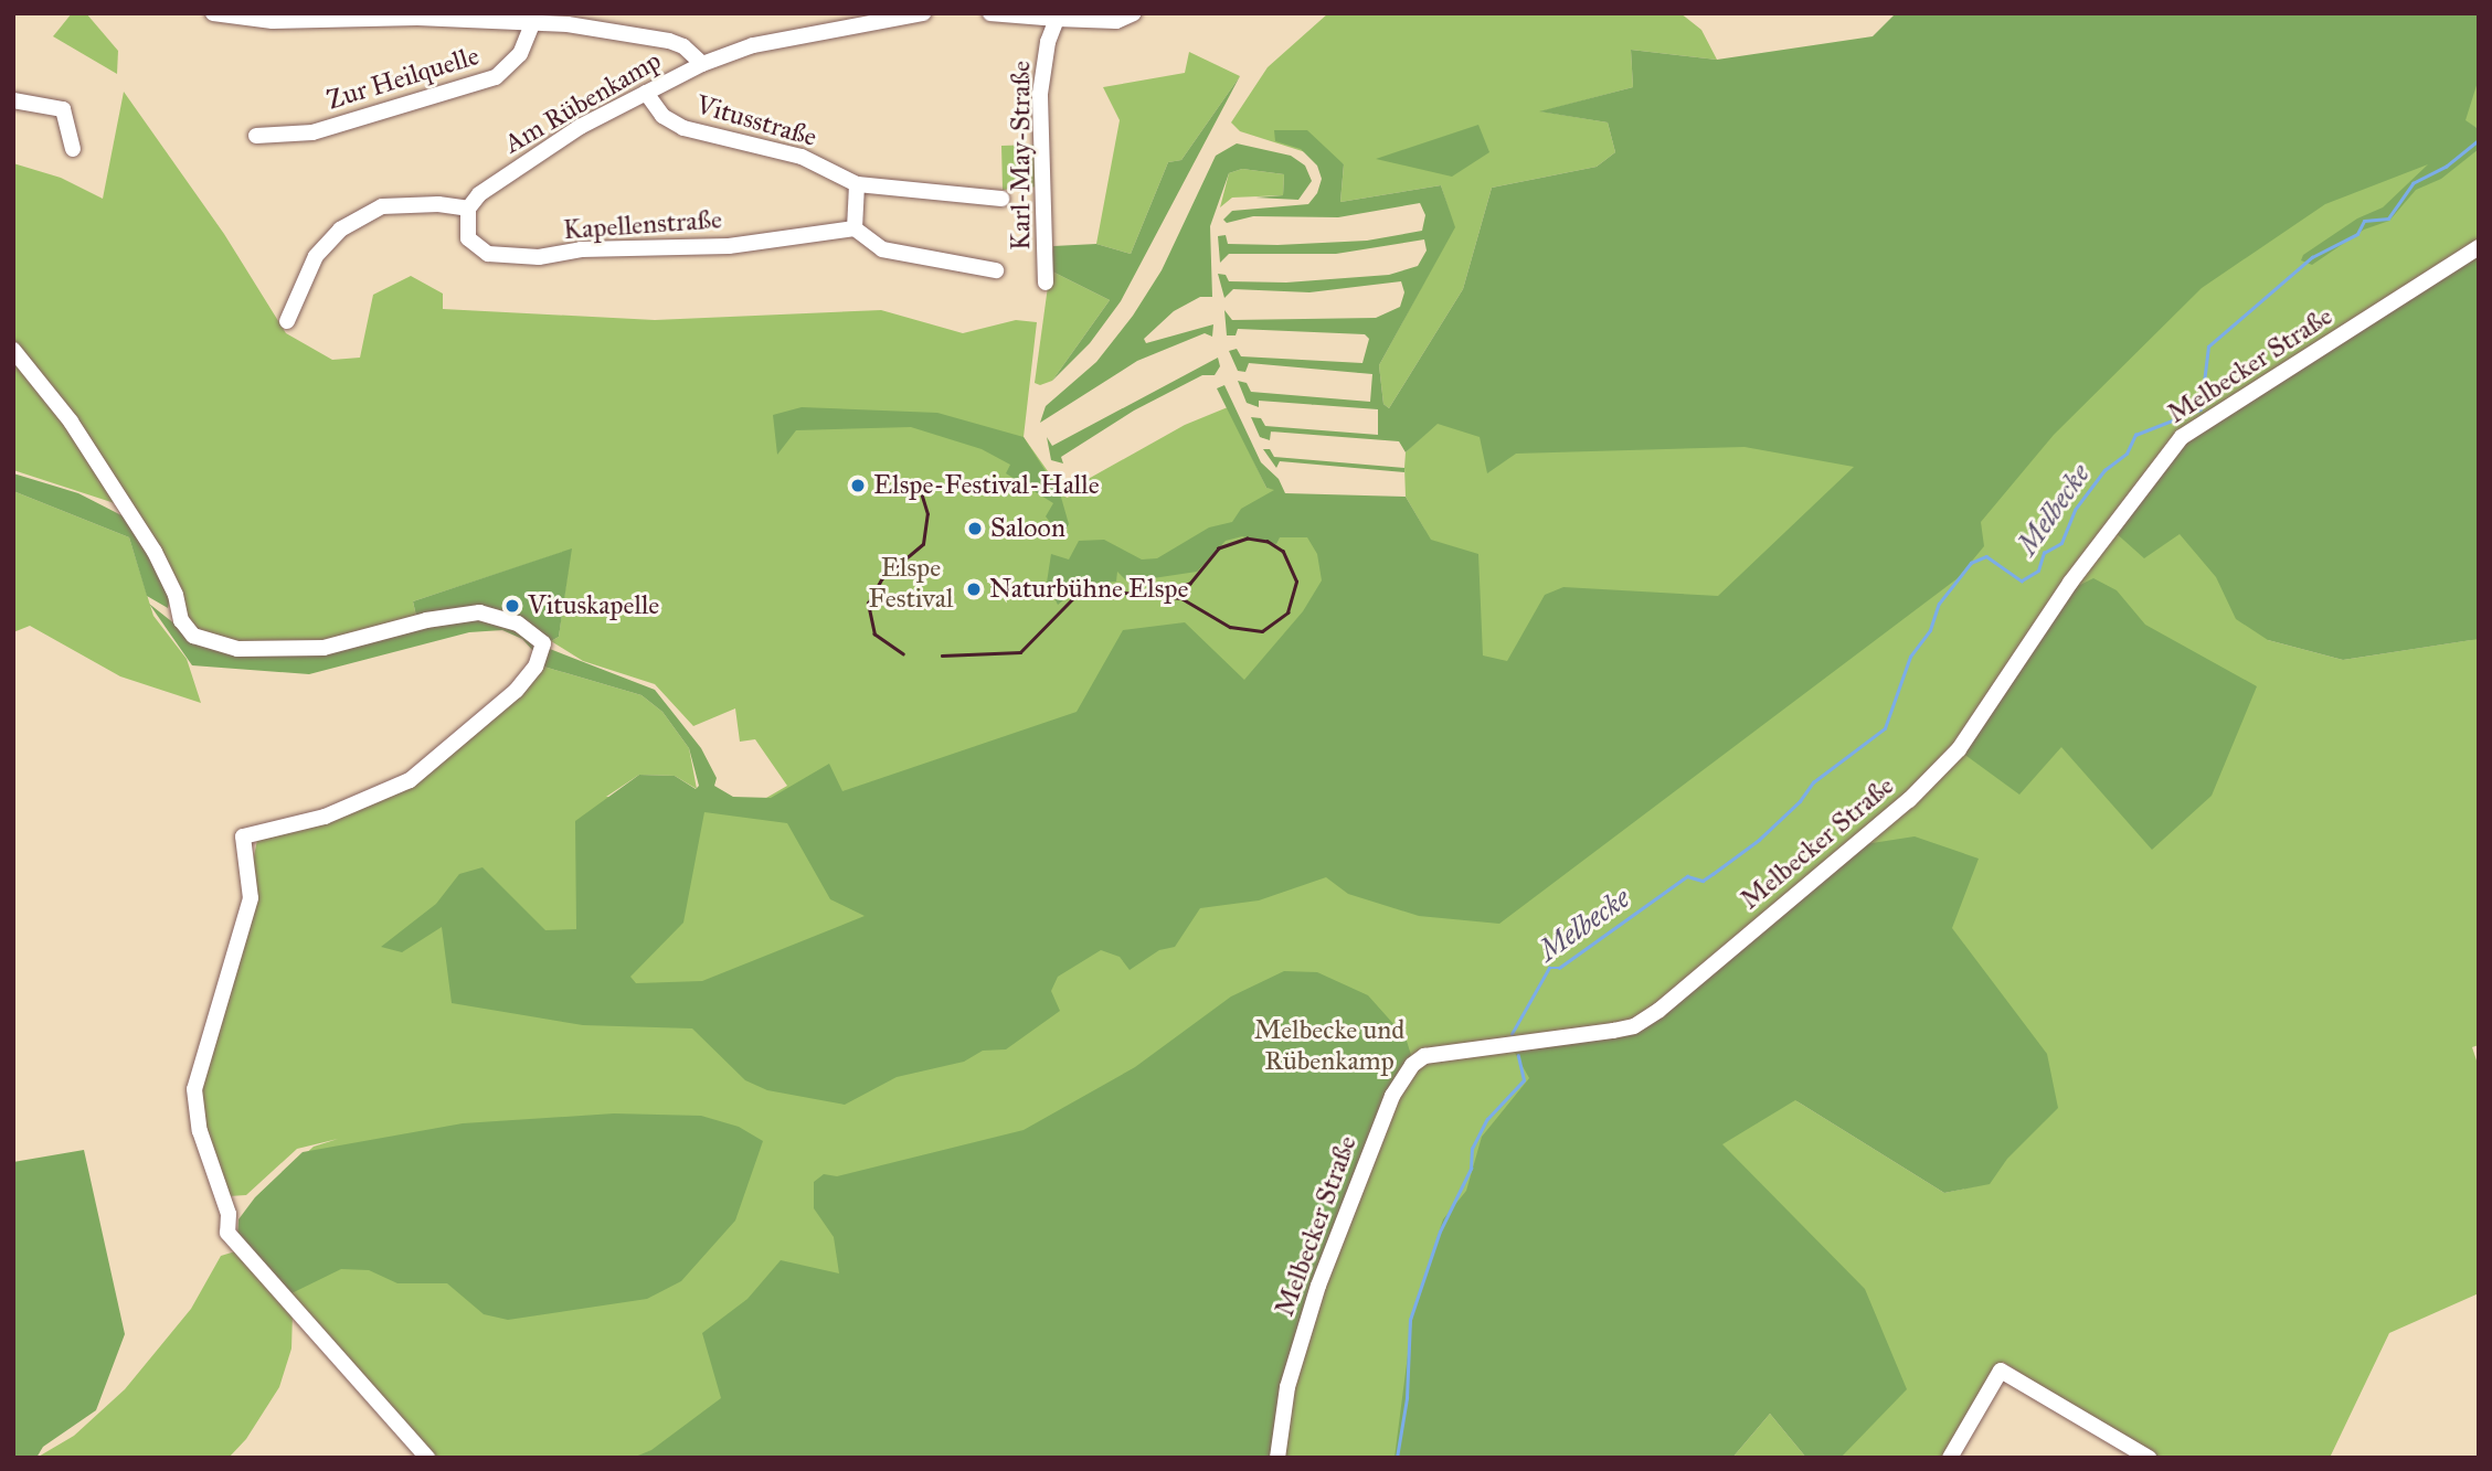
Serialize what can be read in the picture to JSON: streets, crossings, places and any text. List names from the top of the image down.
{
  "streets": {
    "street": [
      "Zur Heilquelle",
      "Am Rübenkamp",
      "Vitusstraße",
      "Karl-May-Straße",
      "Kapellenstraße",
      "Melbecker Straße"
    ]
  },
  "crossings": [
    ["Am Rübenkamp", "Vitusstraße"],
    ["Am Rübenkamp", "Kapellenstraße"]
  ],
  "water": ["Melbecke"],
  "parks": ["Elspe Festival", "Melbecke und Rübenkamp"],
  "places": [
    "Elspe-Festival-Halle",
    "Saloon",
    "Naturbühne Elspe",
    "Vituskapelle"
  ]
}
